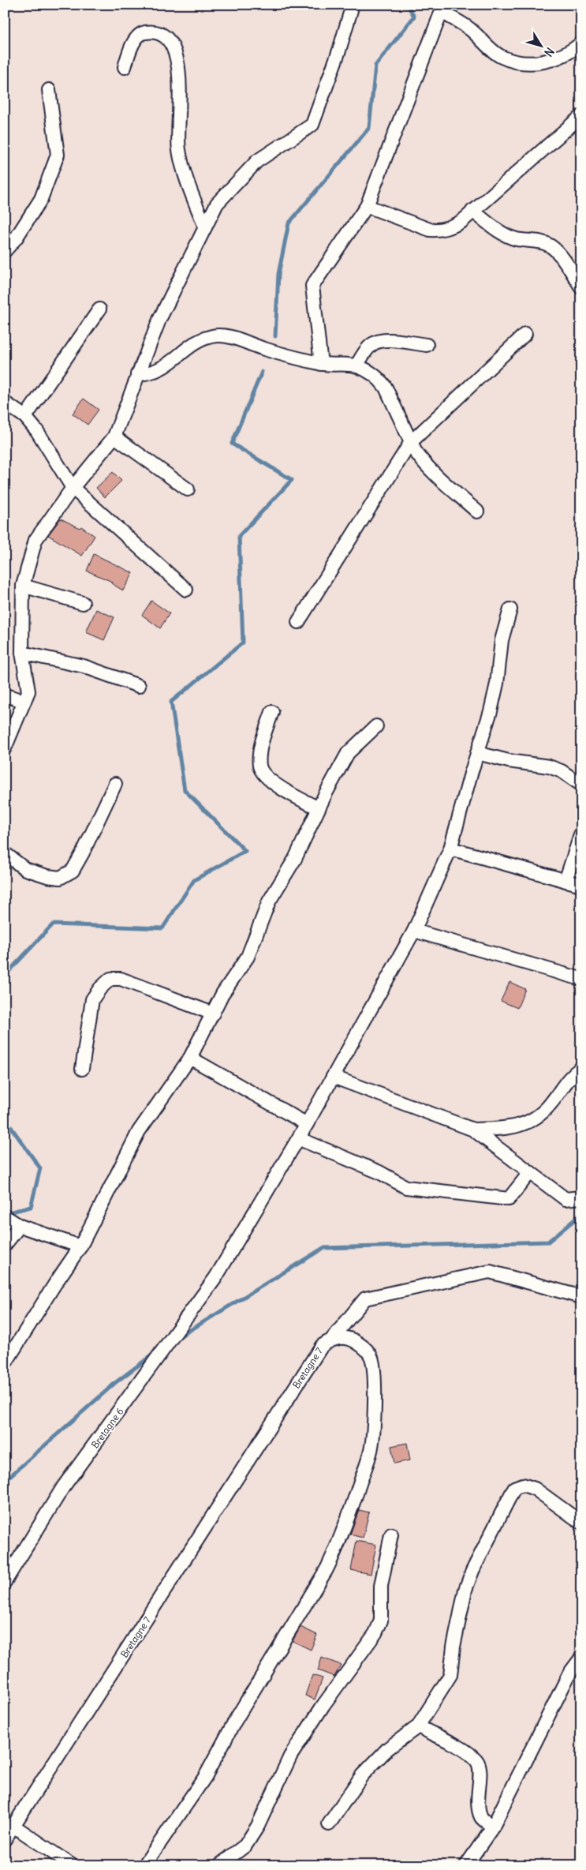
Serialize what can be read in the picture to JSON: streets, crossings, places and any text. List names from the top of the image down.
{
  "streets": {
    "street": ["Bretagne 7", "Bretagne 6"]
  },
  "north": "bottom right"
}
